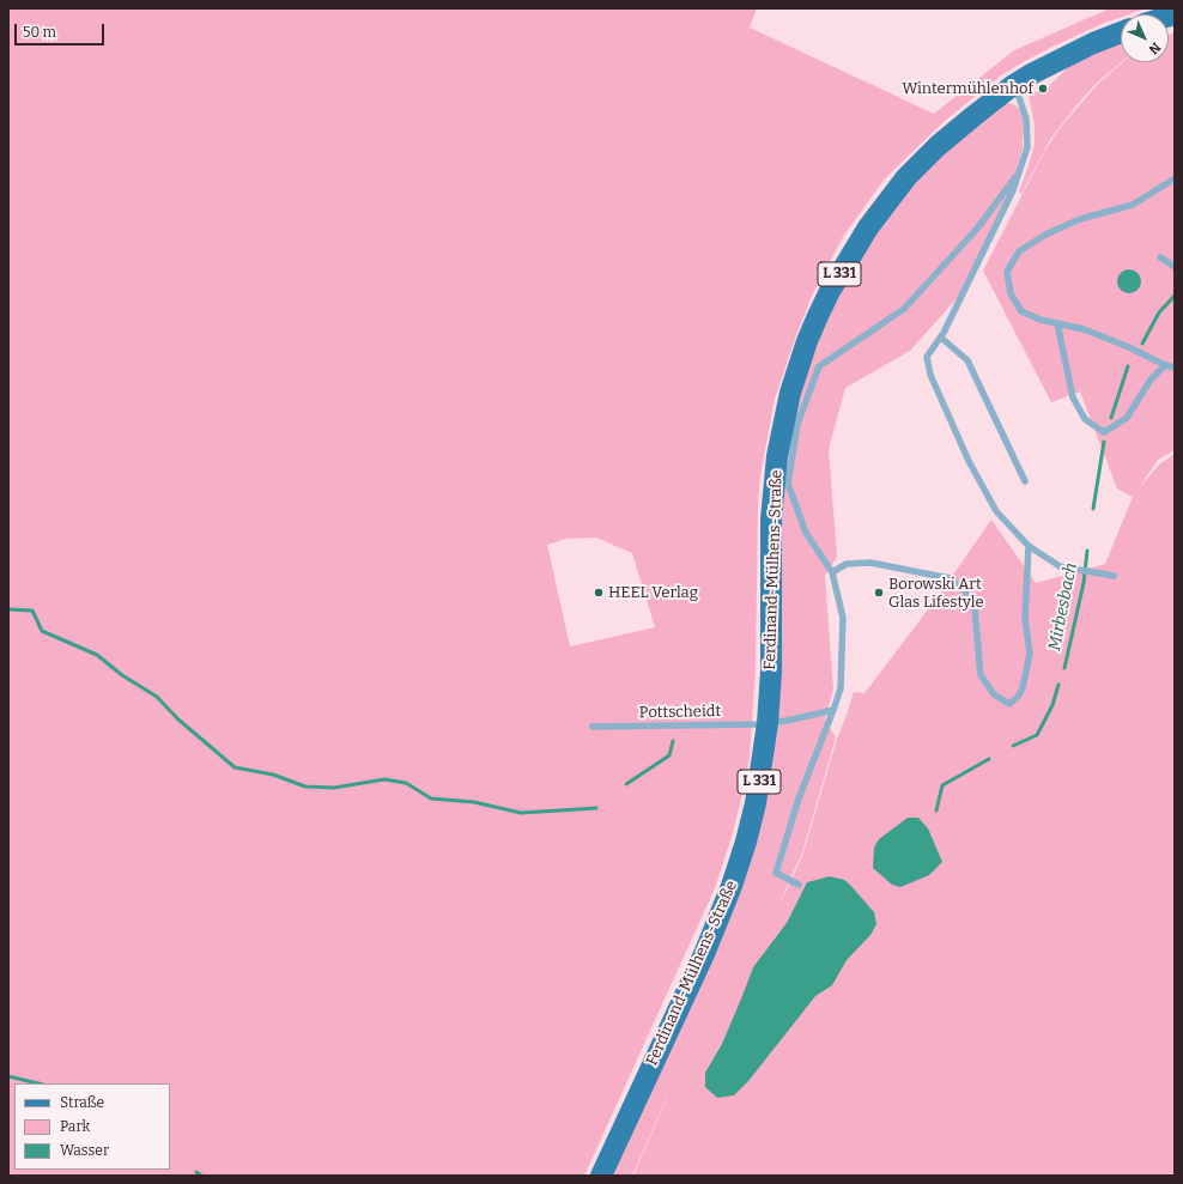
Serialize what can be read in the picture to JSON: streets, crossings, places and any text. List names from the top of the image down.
{
  "streets": {
    "main road": ["L 331", "Ferdinand-Mülhens-Straße"],
    "lane": ["Pottscheidt"]
  },
  "crossings": [
    ["Ferdinand-Mülhens-Straße", "Pottscheidt"]
  ],
  "water": ["Mirbesbach"],
  "places": ["Wintermühlenhof", "HEEL Verlag", "Borowski Art Glas Lifestyle"],
  "legend": ["Straße", "Park", "Wasser"],
  "scale_bar": "50 m",
  "north": "bottom right"
}
